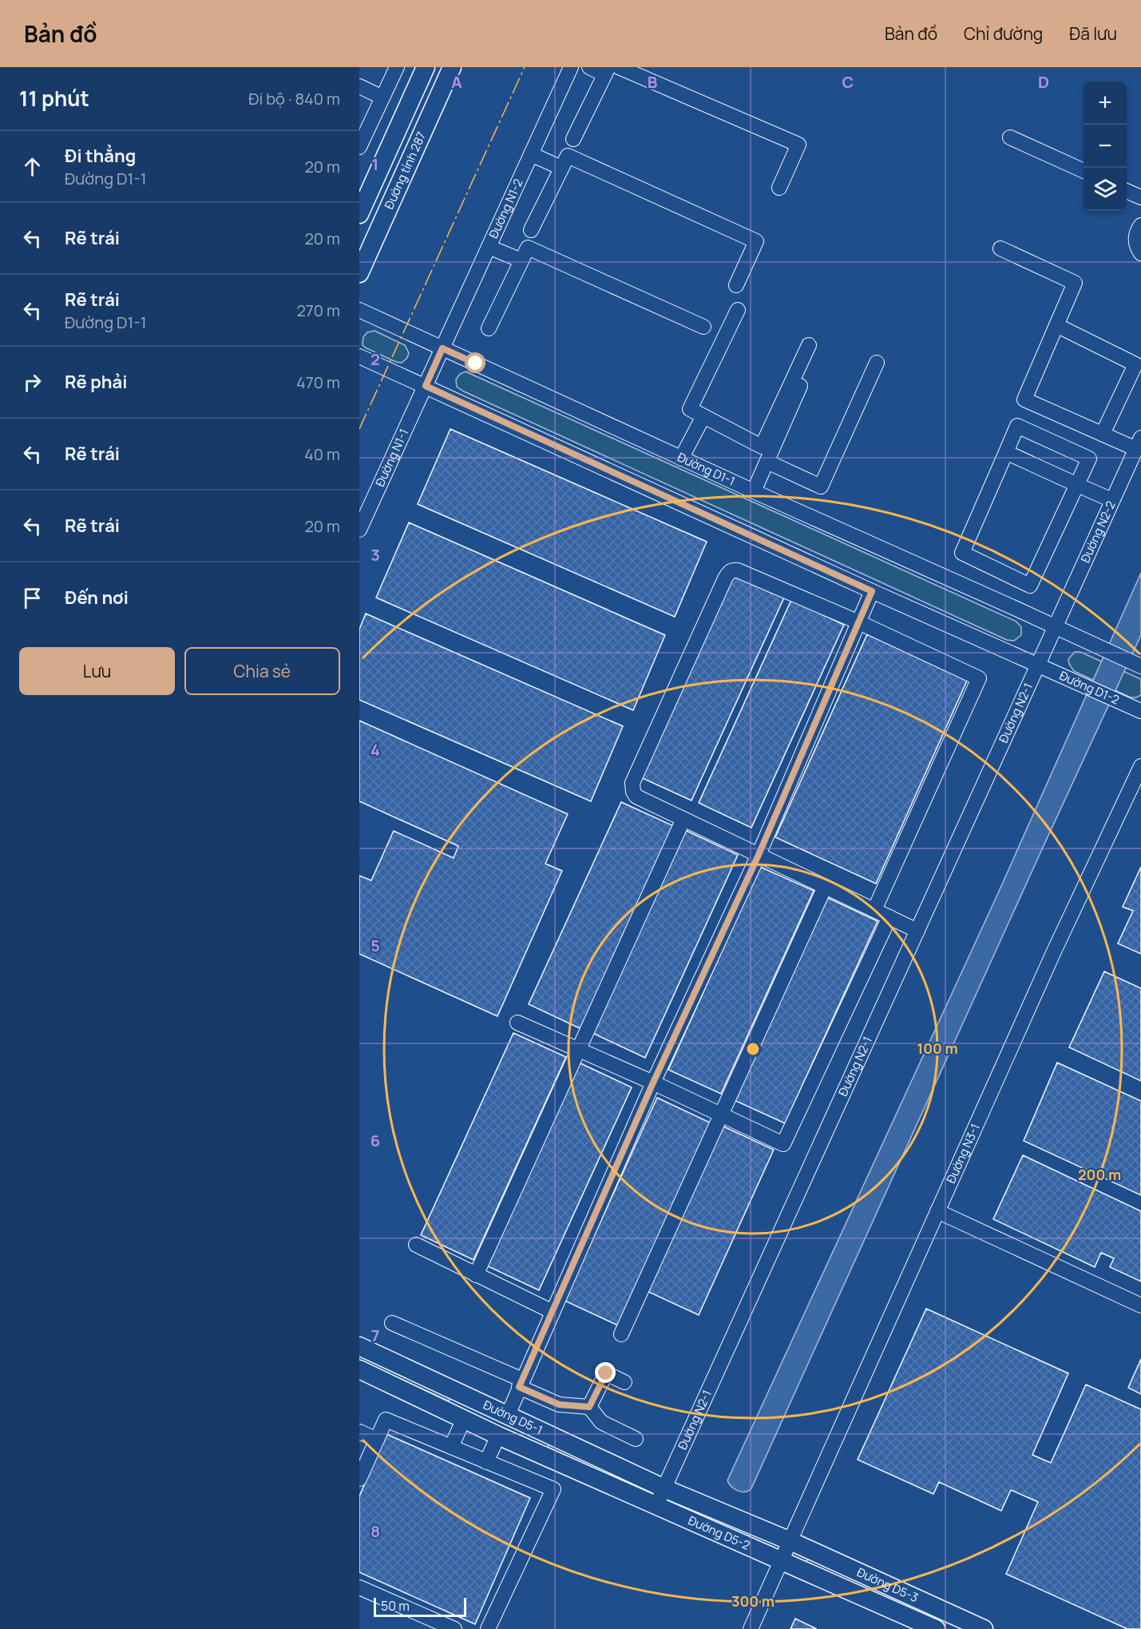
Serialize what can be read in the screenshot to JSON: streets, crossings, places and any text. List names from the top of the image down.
{
  "streets": {
    "main road": [
      "Đường tỉnh 287",
      "Đường D5-1",
      "Đường D5-2",
      "Đường D5-3"
    ],
    "street": [
      "Đường N1-2",
      "Đường N1-1",
      "Đường D1-1",
      "Đường N2-2",
      "Đường D1-2",
      "Đường N2-1",
      "Đường N3-1"
    ]
  },
  "crossings": [
    ["Đường N1-2", "Đường N1-1"],
    ["Đường N1-2", "Đường D1-1"],
    ["Đường D1-1", "Đường N2-2"],
    ["Đường D1-1", "Đường N2-1"],
    ["Đường N2-2", "Đường N2-1"],
    ["Đường D1-2", "Đường N2-1"],
    ["Đường N2-1", "Đường D5-1"],
    ["Đường N2-1", "Đường D5-2"],
    ["Đường N3-1", "Đường D5-2"],
    ["Đường N3-1", "Đường D5-3"],
    ["Đường D5-1", "Đường D5-2"],
    ["Đường D5-2", "Đường D5-3"]
  ],
  "scale_bar": "50 m",
  "page": {
    "header": "Bản đồ",
    "nav": ["Bản đồ", "Chỉ đường", "Đã lưu"],
    "heading": ["11 phút", "Đi bộ · 840 m"],
    "map_buttons": ["+", "−"],
    "list": [
      ["Đi thẳng", "Đường D1-1", "20 m"],
      ["Rẽ trái", "20 m"],
      ["Rẽ trái", "Đường D1-1", "270 m"],
      ["Rẽ phải", "470 m"],
      ["Rẽ trái", "40 m"],
      ["Rẽ trái", "20 m"],
      "Đến nơi"
    ],
    "buttons": ["Lưu", "Chia sẻ"],
    "scale": "50 m"
  },
  "grid": {
    "columns": [
      "A",
      "B",
      "C",
      "D"
    ],
    "rows": [
      "1",
      "2",
      "3",
      "4",
      "5",
      "6",
      "7",
      "8"
    ]
  },
  "rings": ["100 m", "200 m", "300 m"]
}
